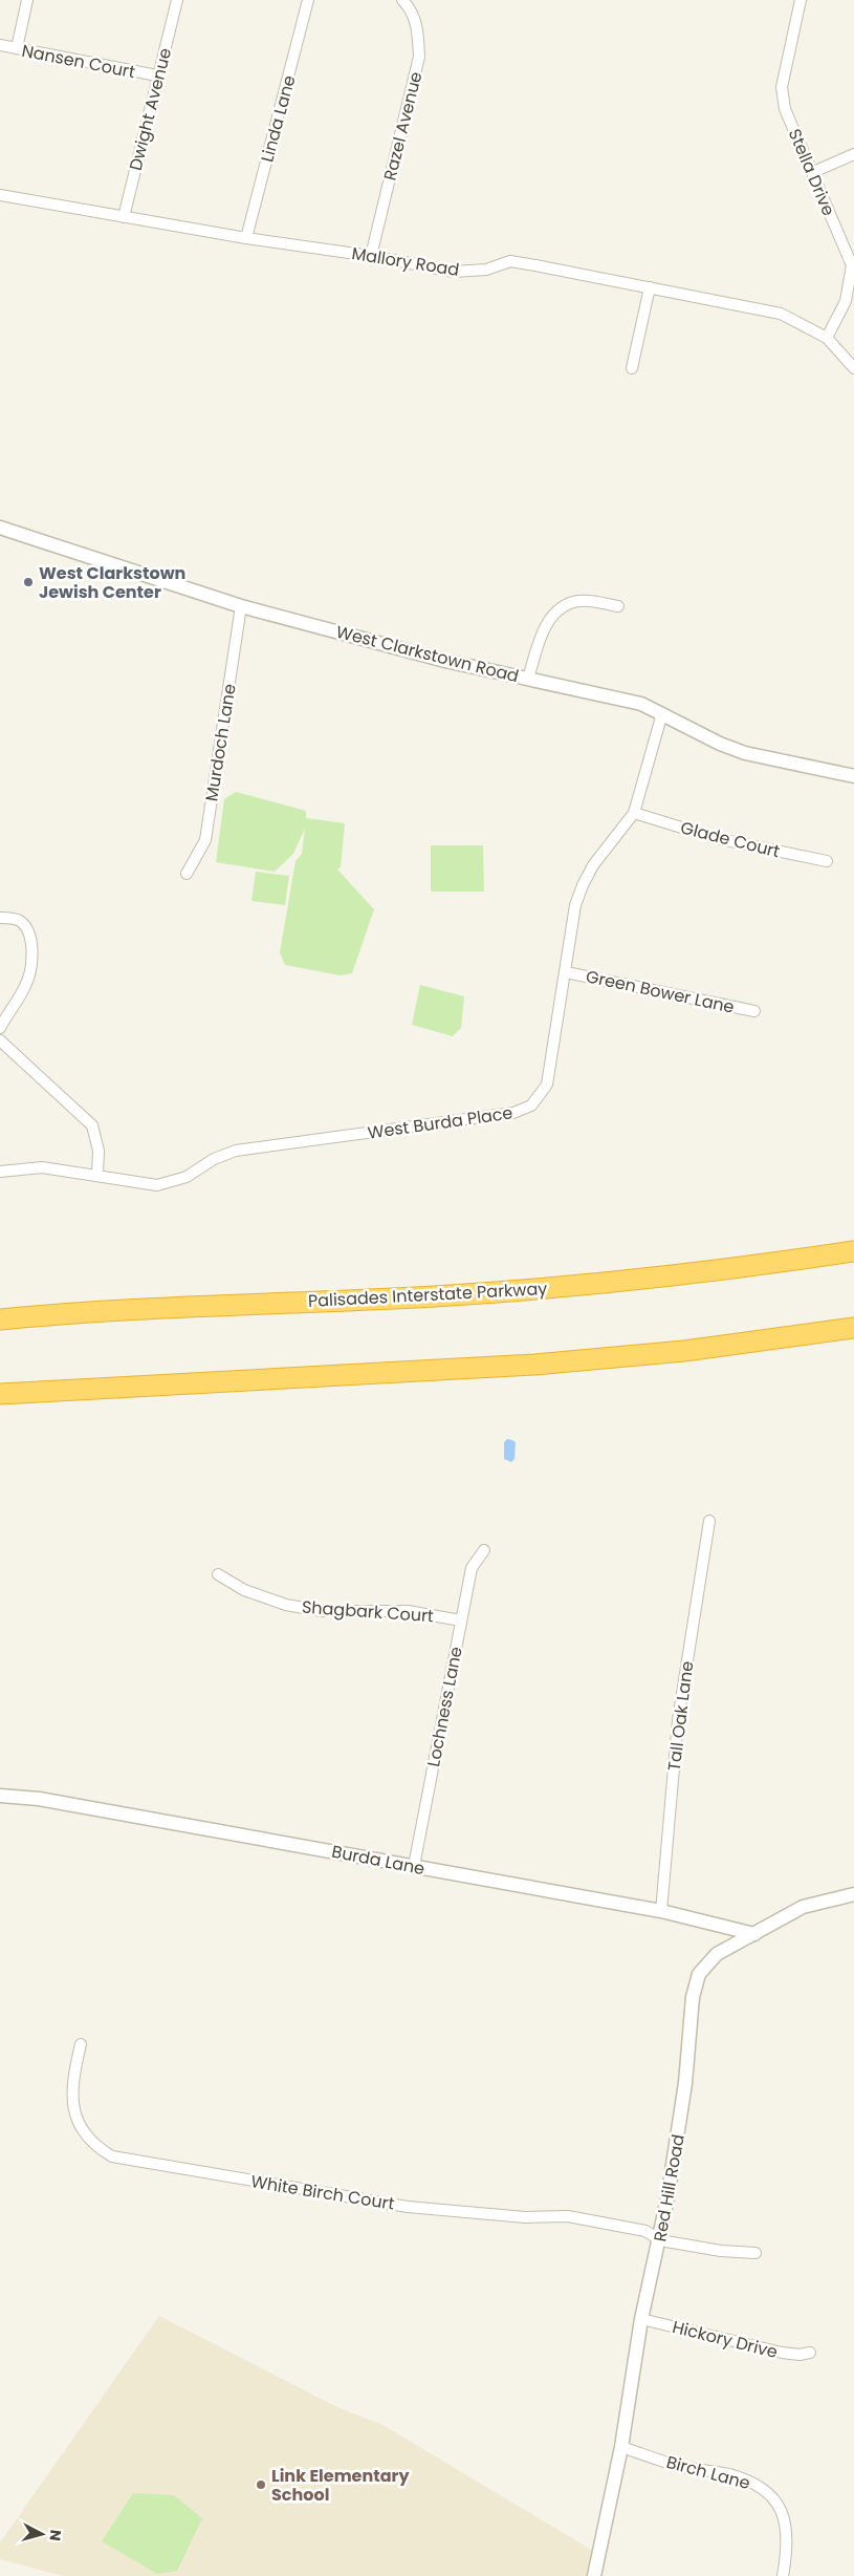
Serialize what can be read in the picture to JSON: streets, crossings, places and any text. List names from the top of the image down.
{
  "streets": {
    "highway": ["Palisades Interstate Parkway"],
    "street": [
      "Nansen Court",
      "Dwight Avenue",
      "Linda Lane",
      "Razel Avenue",
      "Stella Drive",
      "Mallory Road",
      "West Clarkstown Road",
      "Murdoch Lane",
      "Glade Court",
      "Green Bower Lane",
      "West Burda Place",
      "Shagbark Court",
      "Lochness Lane",
      "Tall Oak Lane",
      "Burda Lane",
      "Red Hill Road",
      "White Birch Court",
      "Hickory Drive",
      "Birch Lane"
    ]
  },
  "crossings": [
    ["Nansen Court", "Dwight Avenue"],
    ["Dwight Avenue", "Mallory Road"],
    ["Linda Lane", "Mallory Road"],
    ["Razel Avenue", "Mallory Road"],
    ["Stella Drive", "Mallory Road"],
    ["West Clarkstown Road", "Murdoch Lane"],
    ["West Clarkstown Road", "West Burda Place"],
    ["Glade Court", "West Burda Place"],
    ["Green Bower Lane", "West Burda Place"],
    ["Shagbark Court", "Lochness Lane"],
    ["Lochness Lane", "Burda Lane"],
    ["Tall Oak Lane", "Burda Lane"],
    ["Burda Lane", "Red Hill Road"],
    ["Red Hill Road", "White Birch Court"],
    ["Red Hill Road", "Hickory Drive"],
    ["Red Hill Road", "Birch Lane"]
  ],
  "places": ["West Clarkstown Jewish Center", "Link Elementary School"],
  "north": "right"
}
